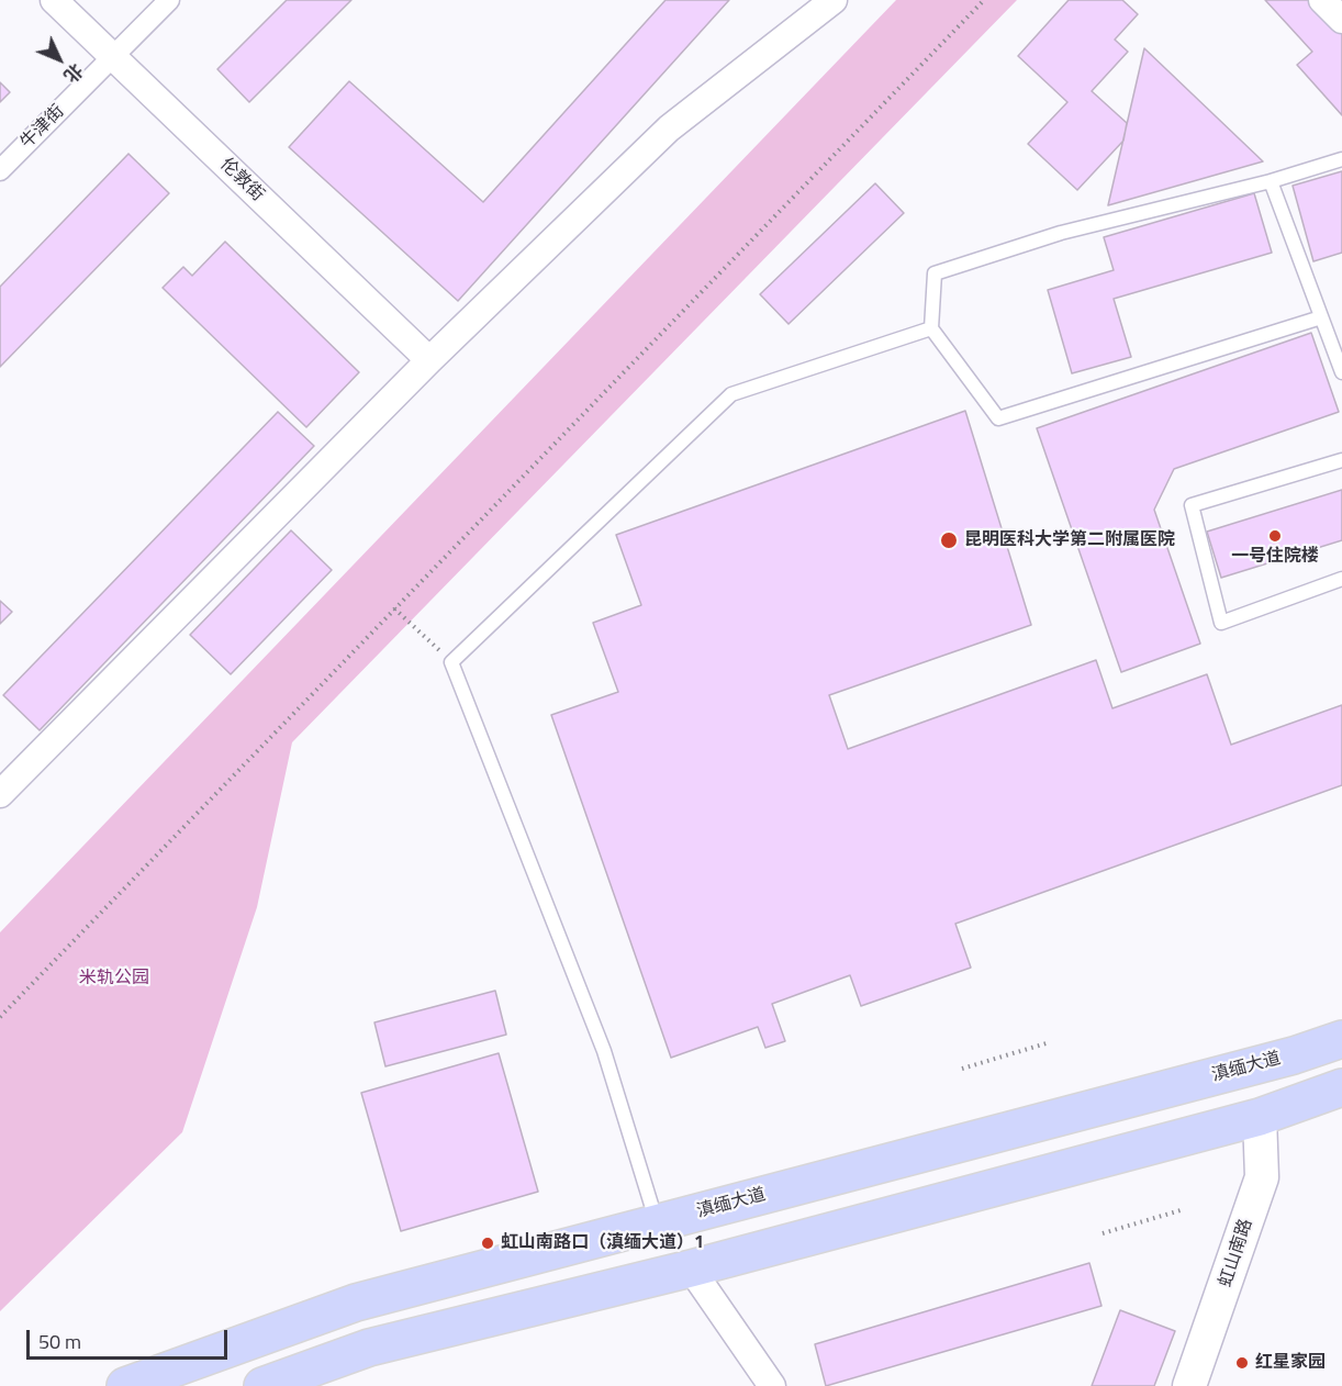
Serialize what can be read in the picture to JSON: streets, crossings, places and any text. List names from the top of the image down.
{
  "streets": {
    "main road": ["滇缅大道"],
    "street": ["牛津街", "伦敦街", "虹山南路"]
  },
  "crossings": [
    ["牛津街", "伦敦街"]
  ],
  "parks": ["米轨公园"],
  "places": [
    "一号住院楼",
    "昆明医科大学第二附属医院",
    "虹山南路口（滇缅大道）1",
    "红星家园"
  ],
  "scale_bar": "50 m",
  "north": "bottom right"
}
